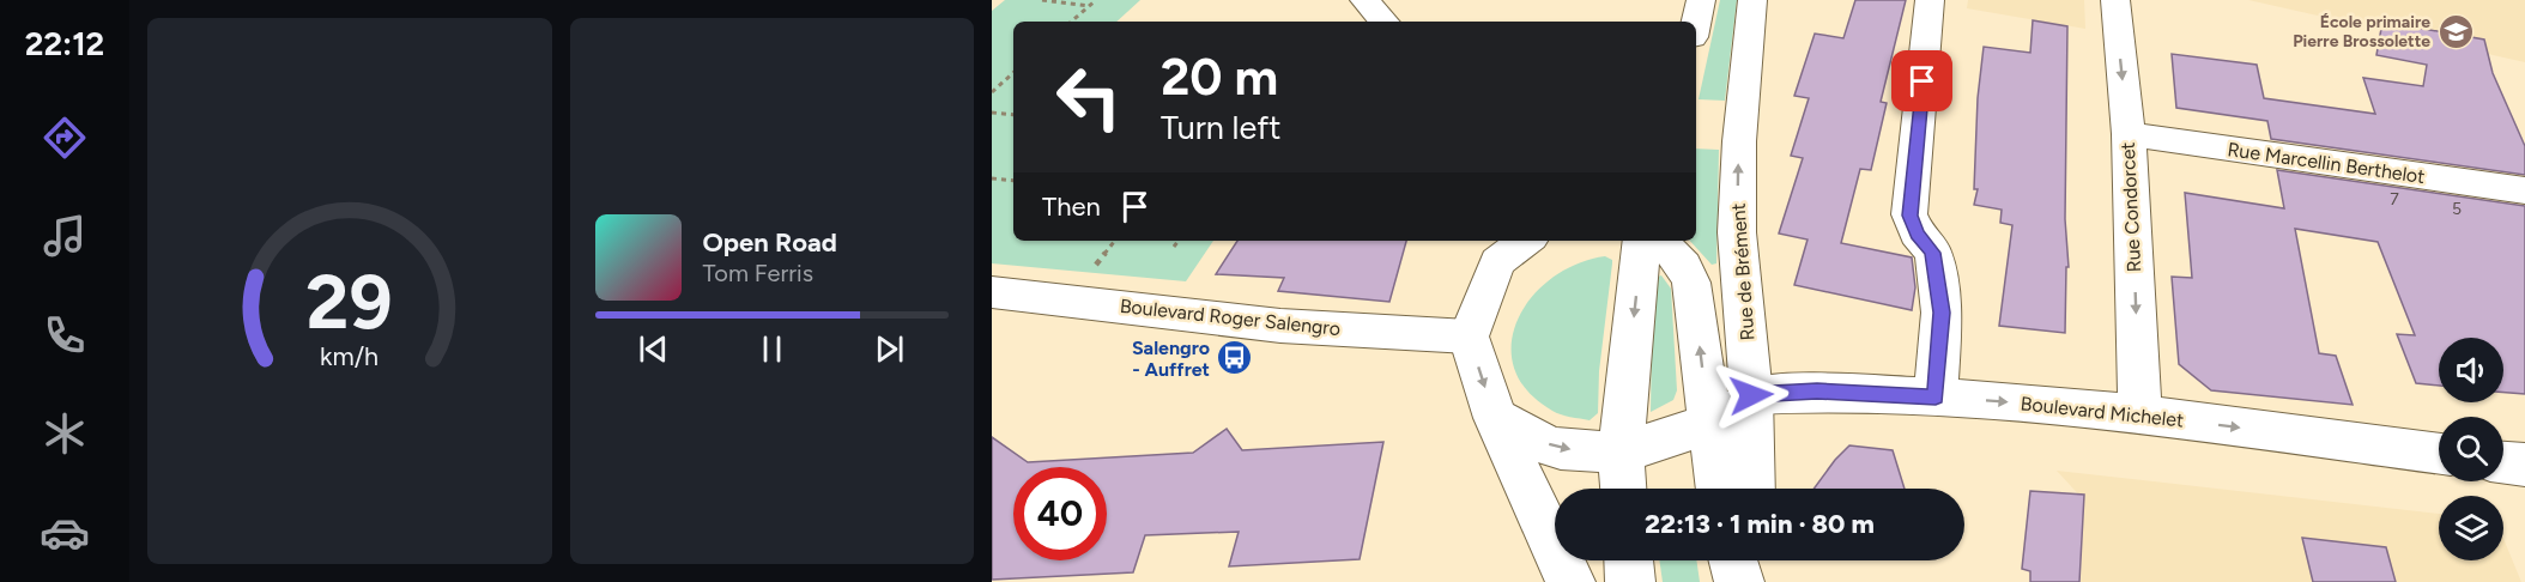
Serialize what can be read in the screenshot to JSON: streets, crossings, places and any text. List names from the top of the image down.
{
  "streets": {
    "street": [
      "Rue Marcellin Berthelot",
      "Rue Condorcet",
      "Rue de Brément",
      "Boulevard Roger Salengro",
      "Boulevard Michelet"
    ]
  },
  "crossings": [
    ["Rue Marcellin Berthelot", "Rue Condorcet"],
    ["Rue Condorcet", "Boulevard Michelet"],
    ["Rue de Brément", "Boulevard Michelet"]
  ],
  "one_way": ["Boulevard Michelet"],
  "places": {
    "school or university": ["École primaire Pierre Brossolette"],
    "bus stop": ["Salengro - Auffret"]
  },
  "house_numbers": ["7", "5"],
  "page": {
    "tabs": "22:12",
    "turn": ["20 m", "Turn left"],
    "then": "Then",
    "song": ["Open Road", "Tom Ferris"],
    "limit": "40",
    "trip": "22:13 · 1 min · 80 m",
    "gauge": ["29", "km/h"]
  }
}
